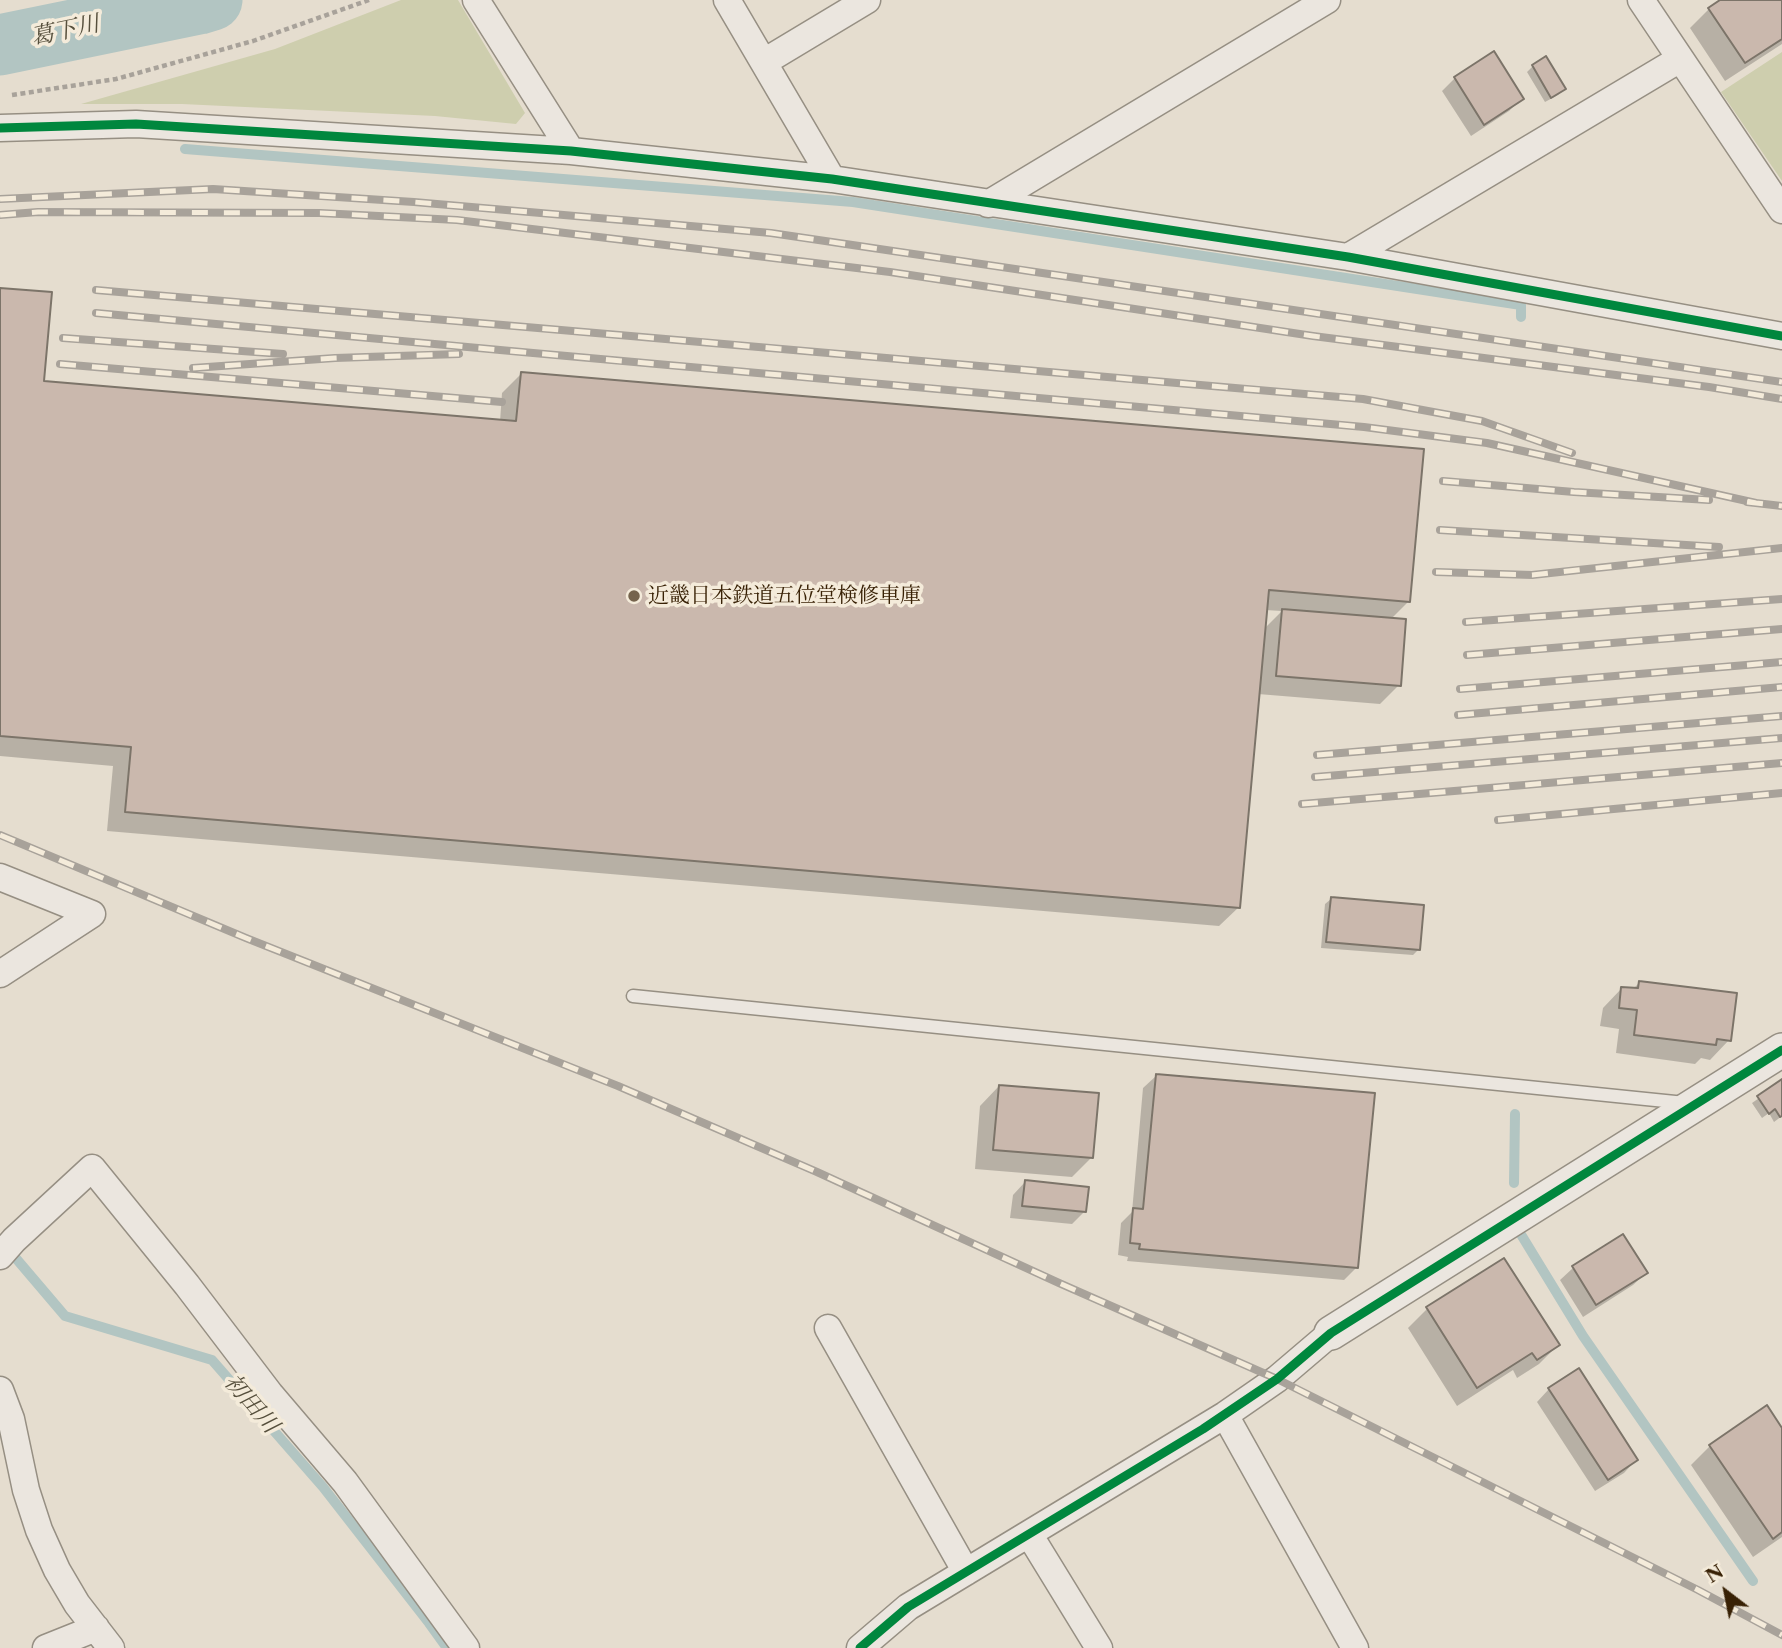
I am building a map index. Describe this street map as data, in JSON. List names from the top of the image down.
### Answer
{
  "water": ["葛下川", "初田川"],
  "places": ["近畿日本鉄道五位堂検修車庫"],
  "north": "top left"
}
